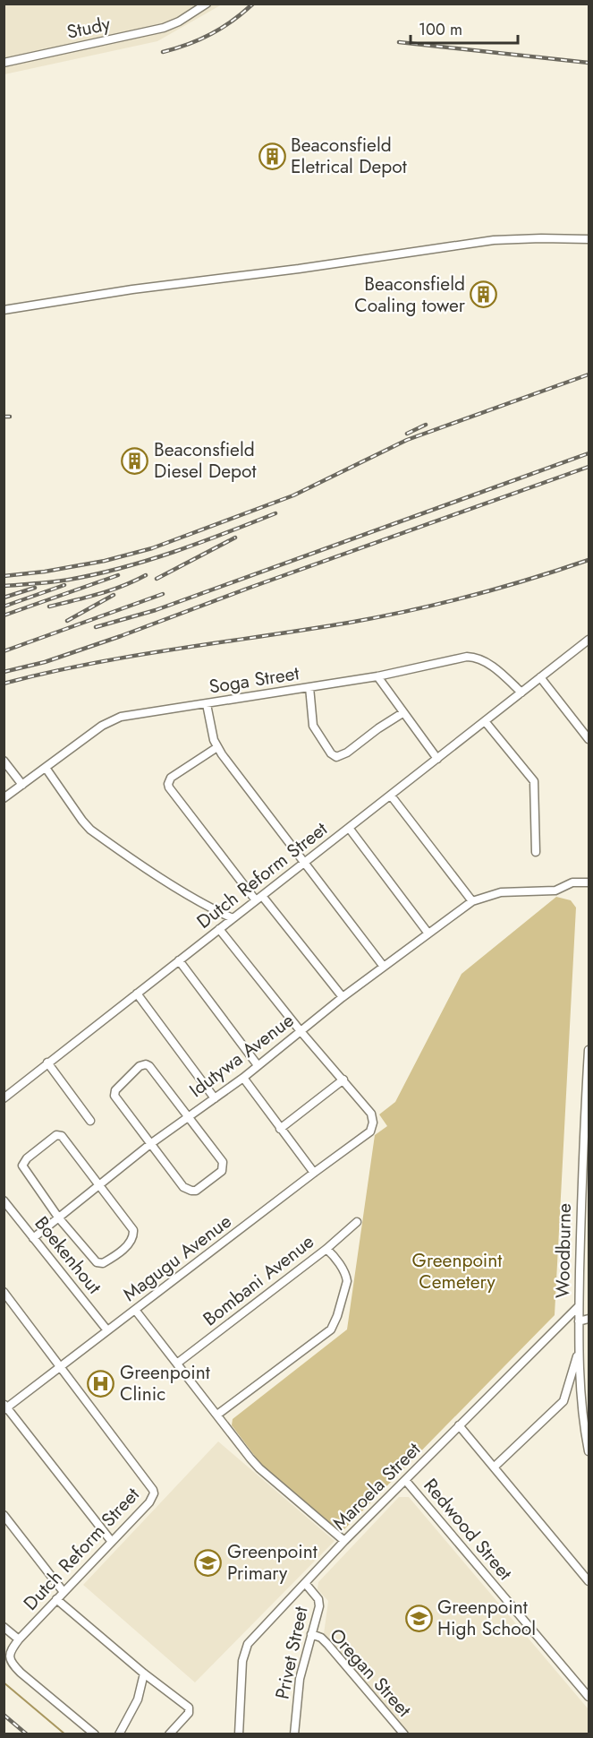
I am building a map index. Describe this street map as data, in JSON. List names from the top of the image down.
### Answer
{
  "streets": {
    "street": [
      "Study",
      "Soga Street",
      "Dutch Reform Street",
      "Idutywa Avenue",
      "Woodburne",
      "Boekenhout",
      "Magugu Avenue",
      "Bombani Avenue",
      "Maroela Street",
      "Redwood Street",
      "Privet Street",
      "Oregan Street"
    ]
  },
  "crossings": [
    ["Soga Street", "Dutch Reform Street"],
    ["Dutch Reform Street", "Magugu Avenue"],
    ["Idutywa Avenue", "Boekenhout"],
    ["Woodburne", "Maroela Street"],
    ["Boekenhout", "Magugu Avenue"],
    ["Maroela Street", "Redwood Street"],
    ["Maroela Street", "Privet Street"],
    ["Privet Street", "Oregan Street"]
  ],
  "parks": ["Greenpoint Cemetery"],
  "places": {
    "building": ["Beaconsfield Eletrical Depot", "Beaconsfield Coaling tower", "Beaconsfield Diesel Depot"],
    "hospital": ["Greenpoint Clinic"],
    "school or university": ["Greenpoint Primary", "Greenpoint High School"]
  },
  "scale_bar": "100 m"
}
